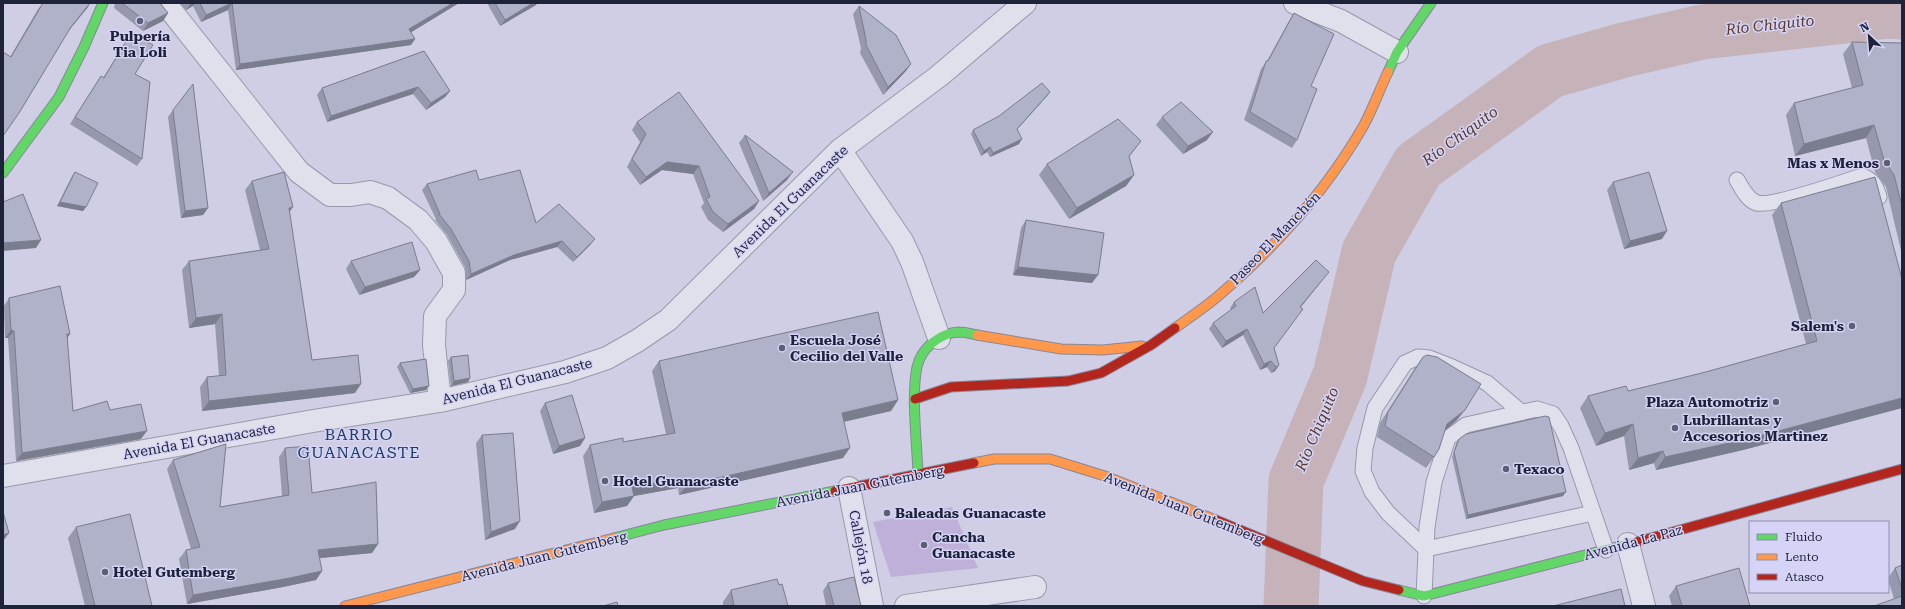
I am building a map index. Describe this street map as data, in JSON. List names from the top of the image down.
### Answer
{
  "streets": {
    "main road": ["Paseo El Manchén", "Avenida Juan Gutemberg", "Avenida La Paz"],
    "street": ["Avenida El Guanacaste", "Callejón 18"]
  },
  "crossings": [
    ["Avenida Juan Gutemberg", "Avenida La Paz"],
    ["Avenida Juan Gutemberg", "Callejón 18"]
  ],
  "districts": ["BARRIO GUANACASTE"],
  "water": ["Río Chiquito"],
  "places": [
    "Pulpería Tia Loli",
    "Mas x Menos",
    "Salem's",
    "Escuela José Cecilio del Valle",
    "Plaza Automotriz",
    "Lubrillantas y Accesorios Martinez",
    "Texaco",
    "Hotel Guanacaste",
    "Baleadas Guanacaste",
    "Cancha Guanacaste",
    "Hotel Gutemberg"
  ],
  "legend": ["Fluido", "Lento", "Atasco"],
  "north": "top left"
}
